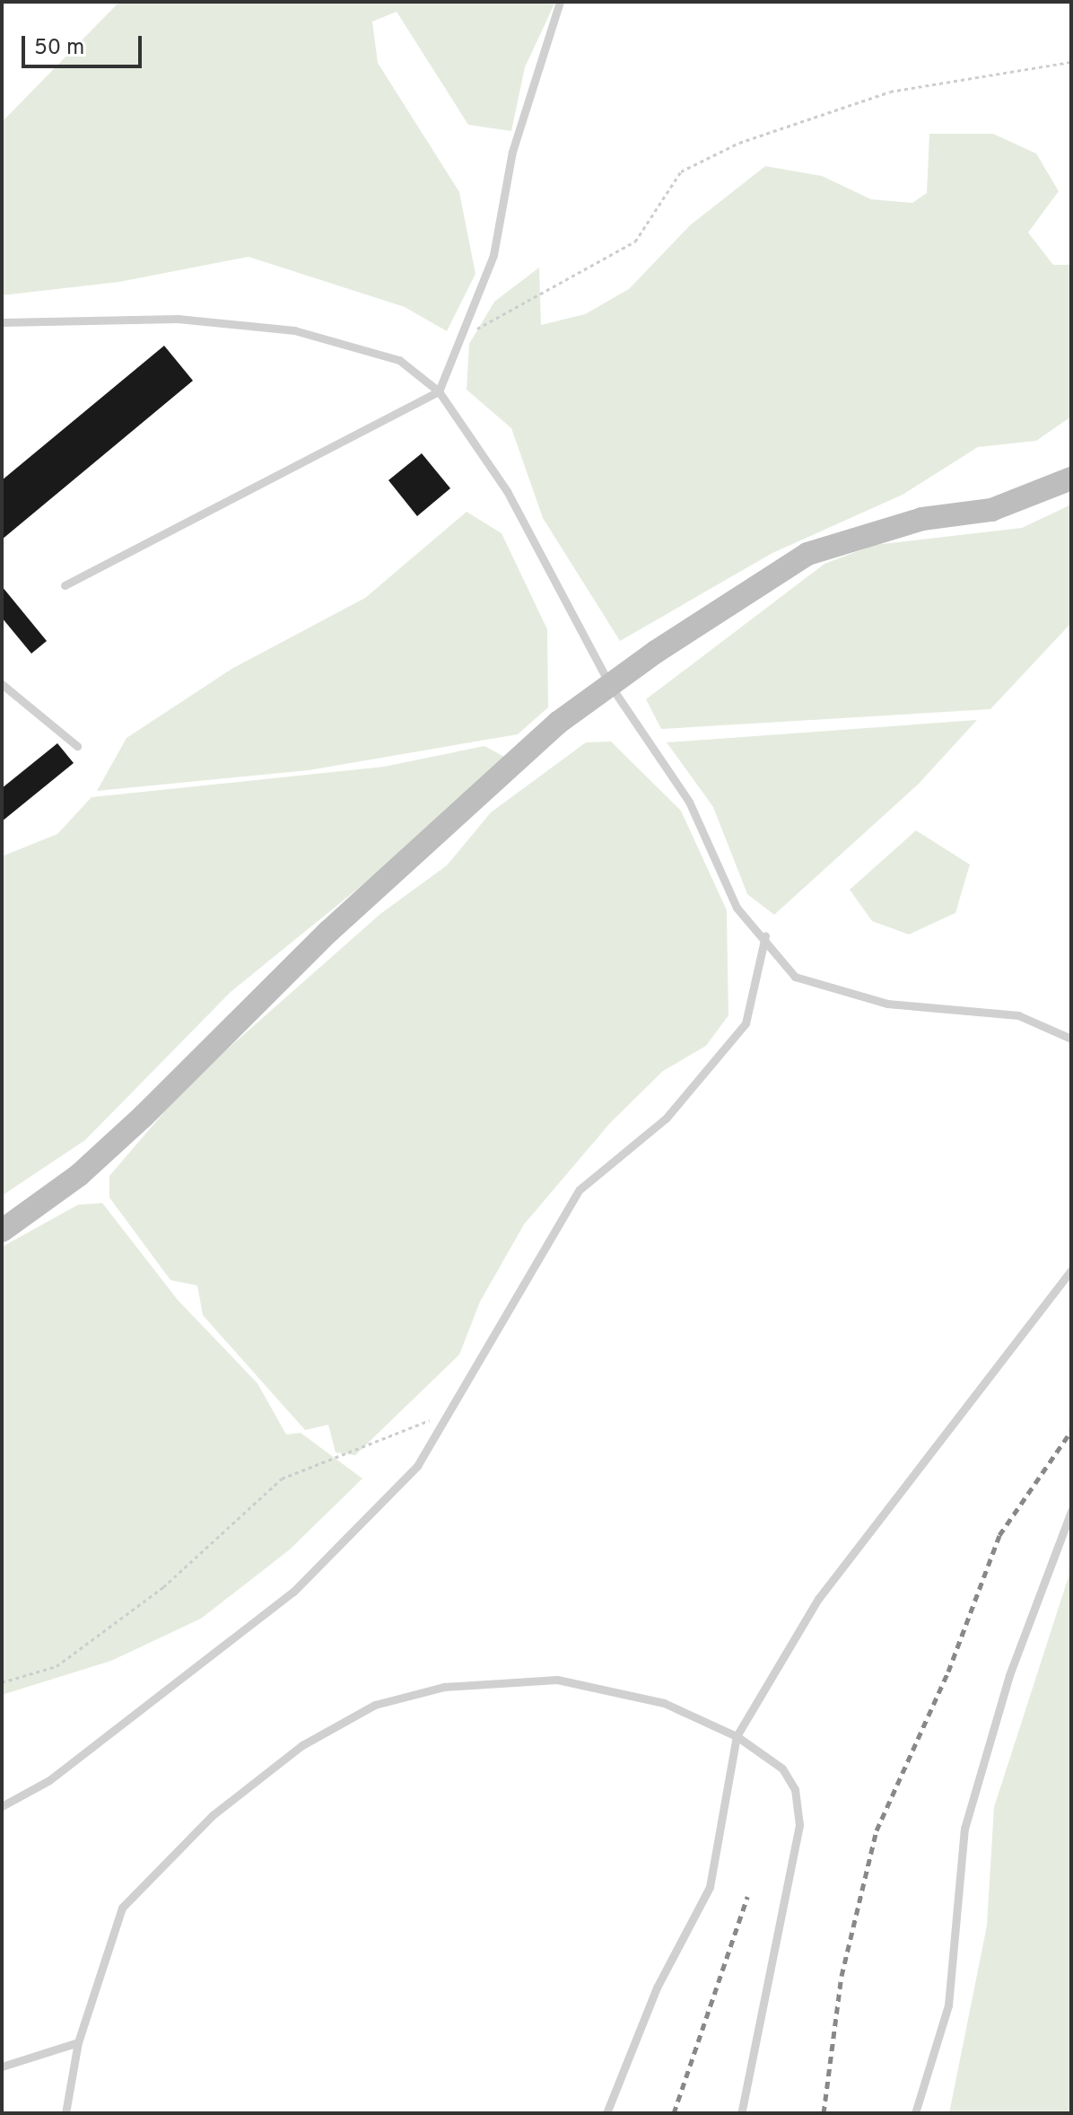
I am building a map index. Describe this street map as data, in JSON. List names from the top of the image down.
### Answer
{
  "scale_bar": "50 m"
}
